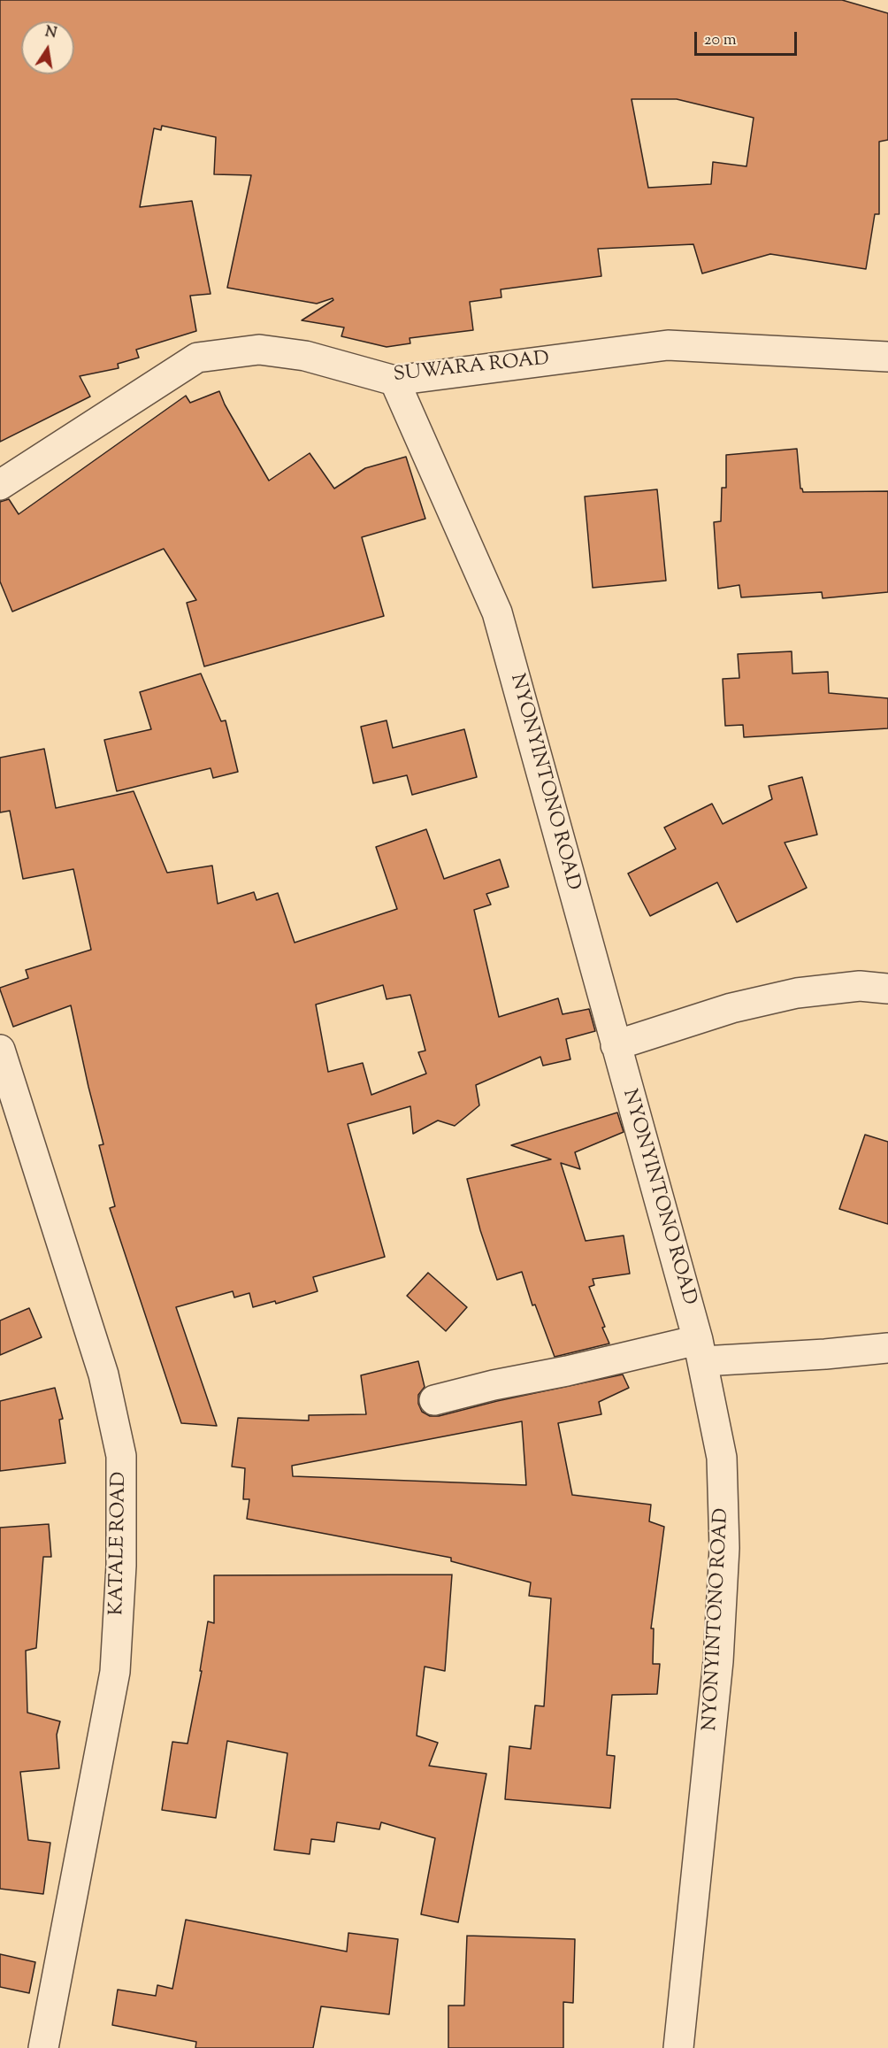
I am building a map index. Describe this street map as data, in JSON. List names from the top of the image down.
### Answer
{
  "streets": {
    "street": ["SUWARA ROAD", "NYONYINTONO ROAD", "KATALE ROAD"]
  },
  "crossings": [
    ["SUWARA ROAD", "NYONYINTONO ROAD"]
  ],
  "scale_bar": "20 m",
  "north": "top"
}
